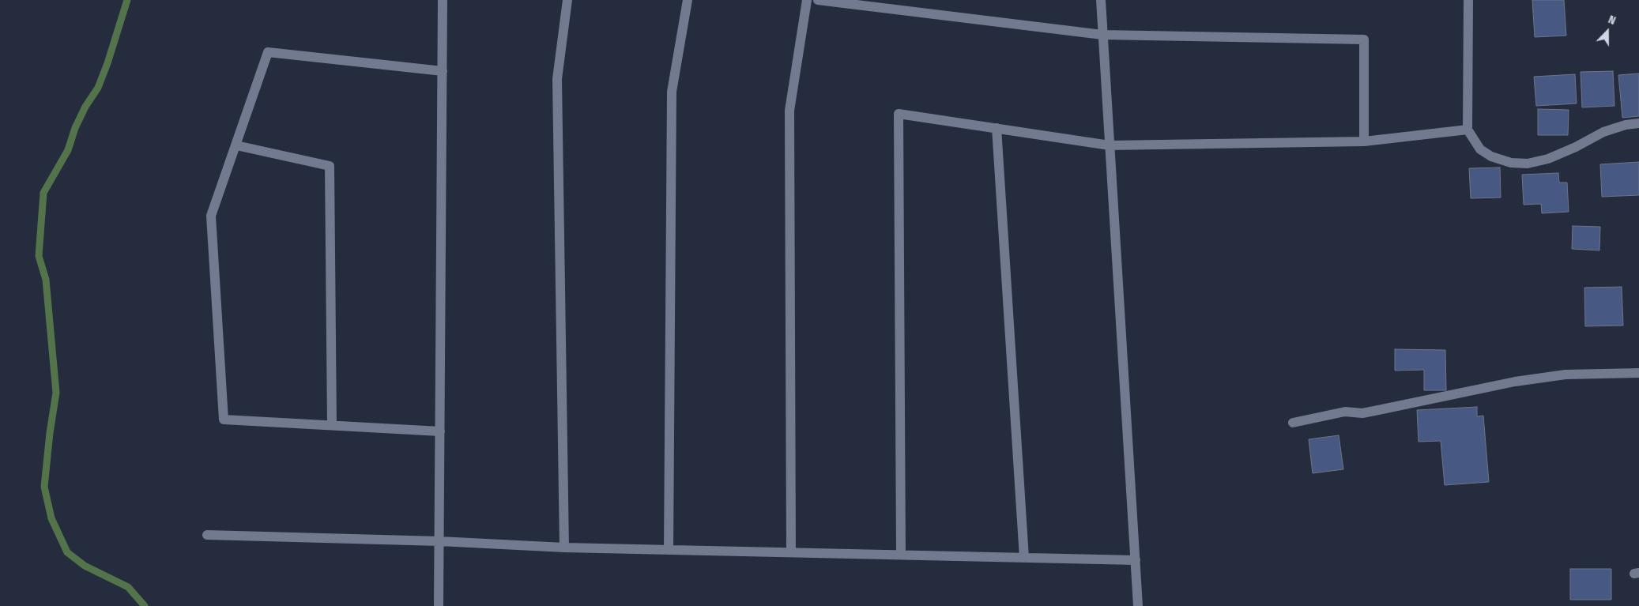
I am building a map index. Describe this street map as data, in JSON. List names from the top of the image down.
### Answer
{
  "north": "top"
}
